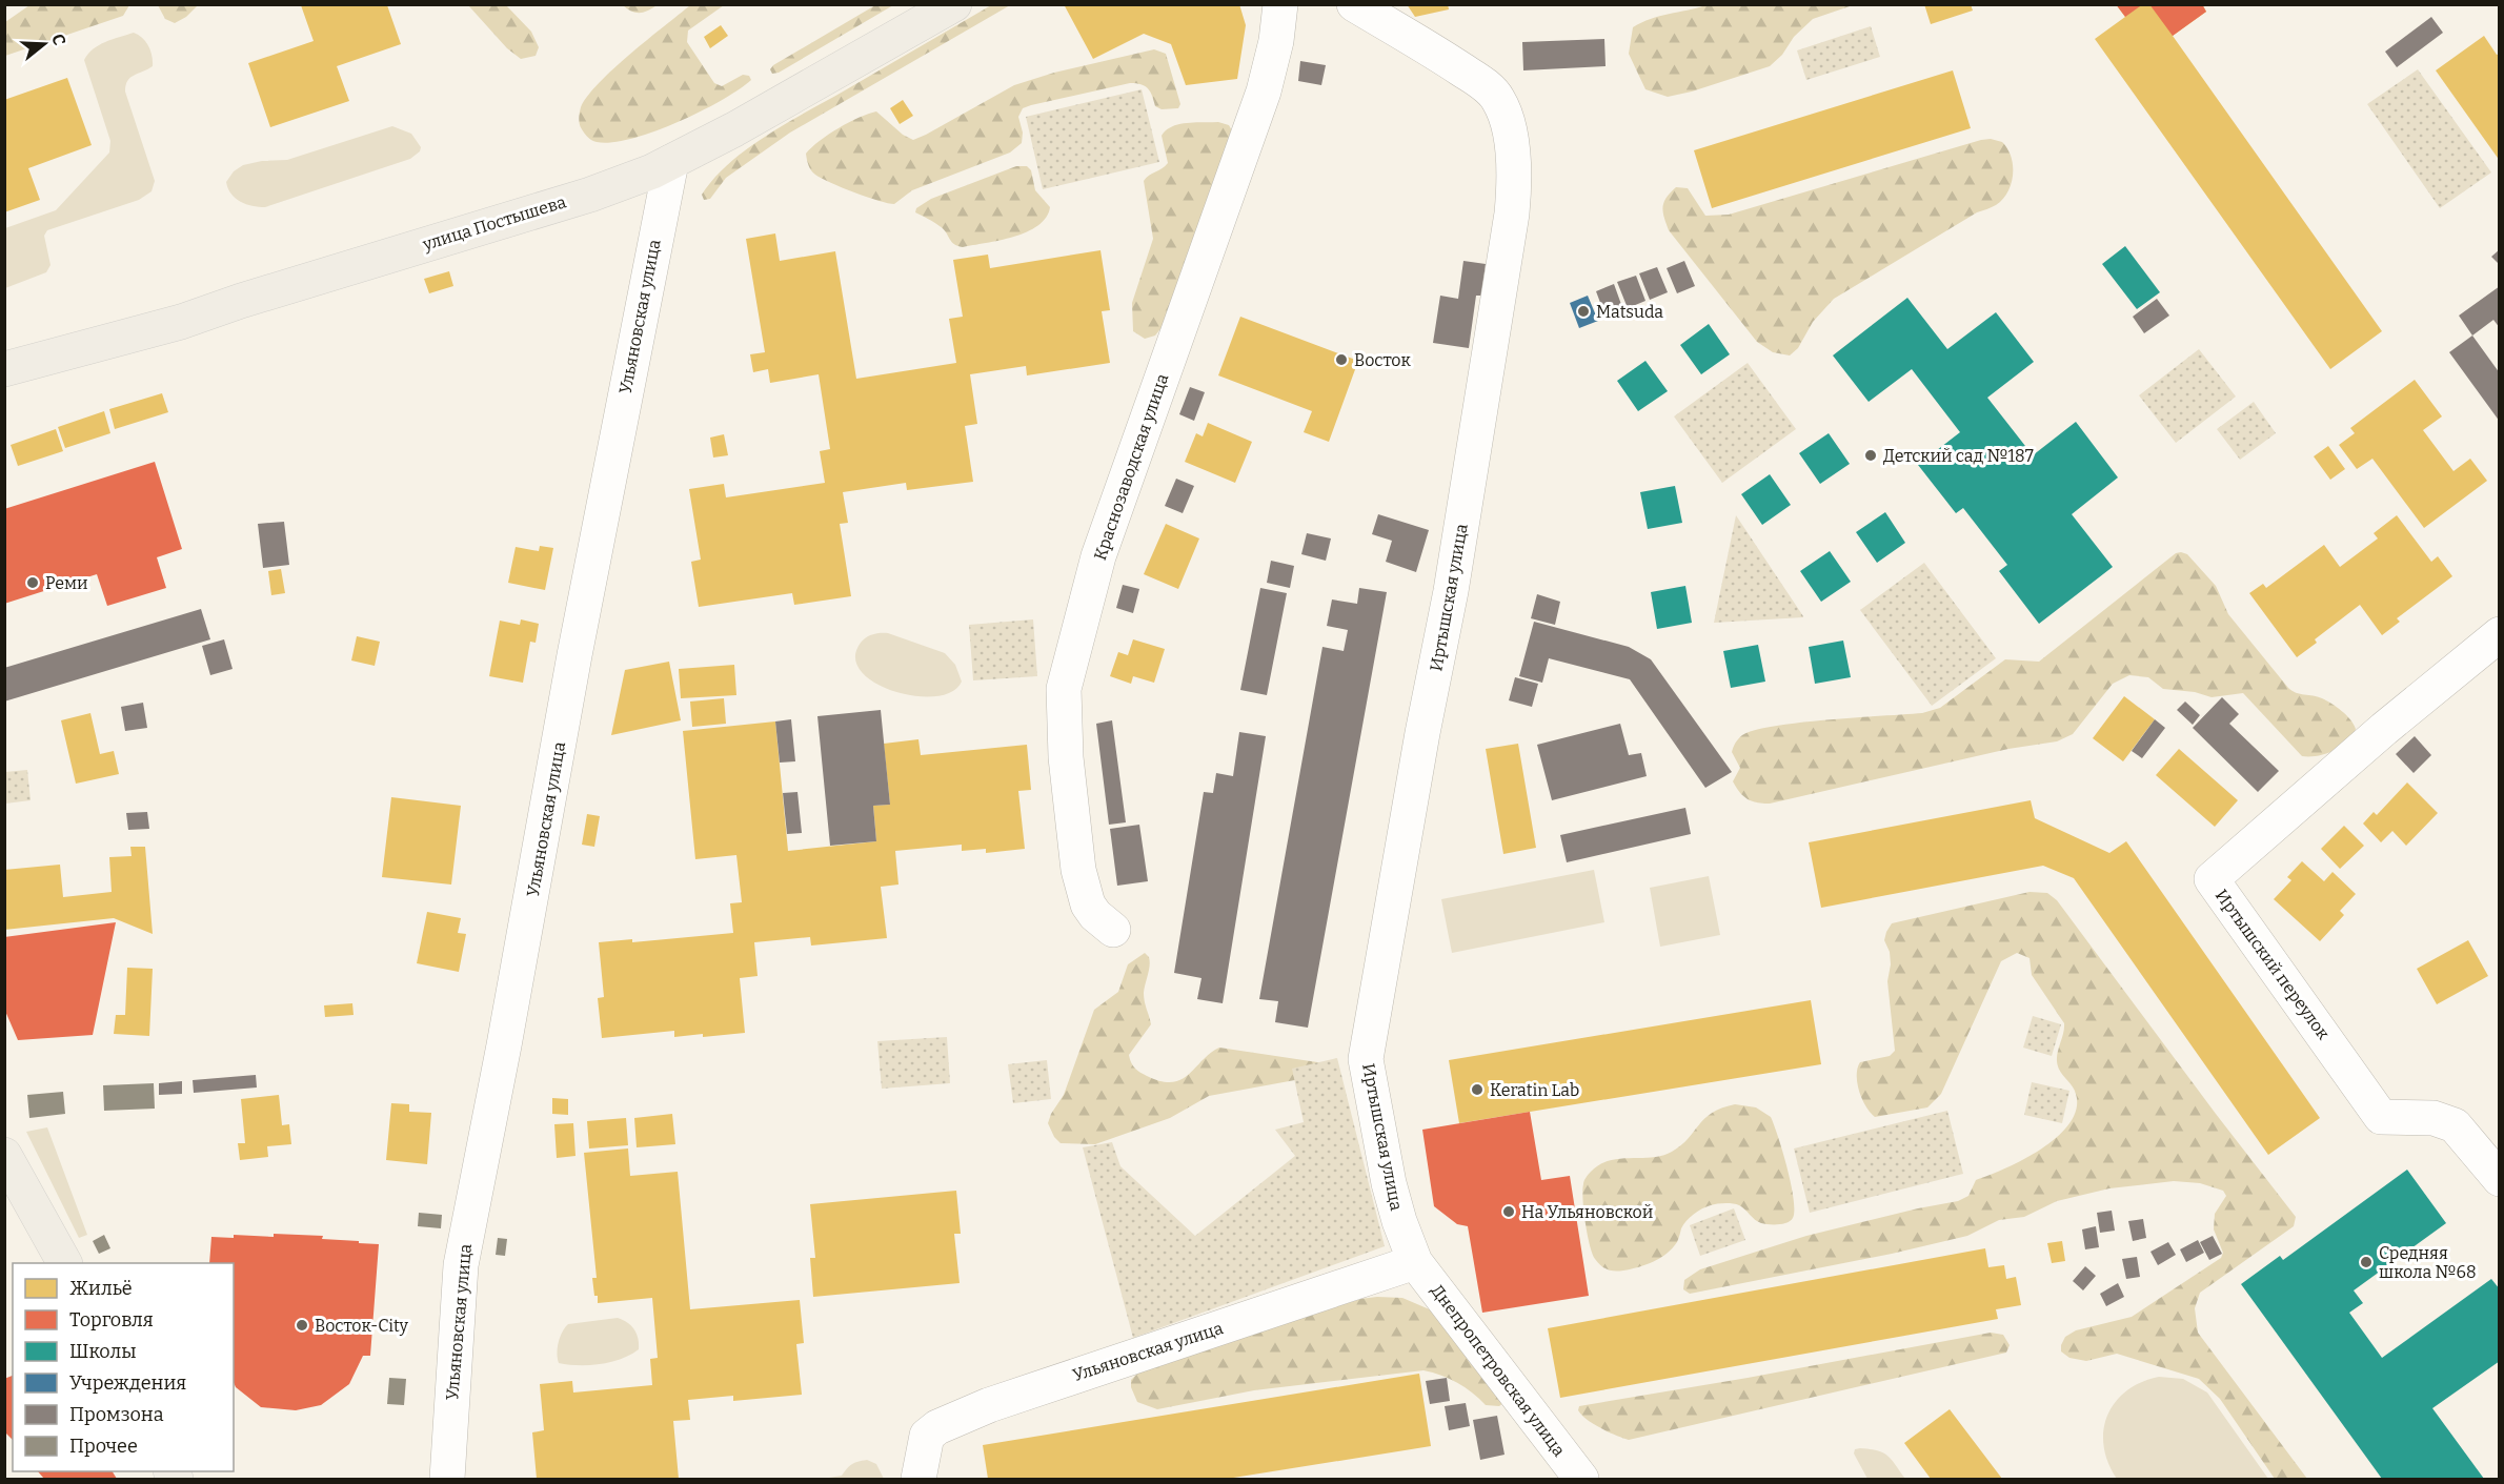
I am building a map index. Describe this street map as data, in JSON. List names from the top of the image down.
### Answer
{
  "streets": {
    "main road": ["улица Постышева"],
    "street": [
      "Ульяновская улица",
      "Краснозаводская улица",
      "Иртышская улица",
      "Иртышский переулок",
      "Днепропетровская улица"
    ]
  },
  "crossings": [
    ["улица Постышева", "Ульяновская улица"],
    ["Ульяновская улица", "Иртышская улица"],
    ["Ульяновская улица", "Днепропетровская улица"],
    ["Иртышская улица", "Днепропетровская улица"]
  ],
  "places": [
    "Matsuda",
    "Восток",
    "Детский сад №187",
    "Реми",
    "Keratin Lab",
    "На Ульяновской",
    "Средняя школа №68",
    "Восток-City"
  ],
  "legend": [
    "Жильё",
    "Торговля",
    "Школы",
    "Учреждения",
    "Промзона",
    "Прочее"
  ],
  "north": "right"
}
